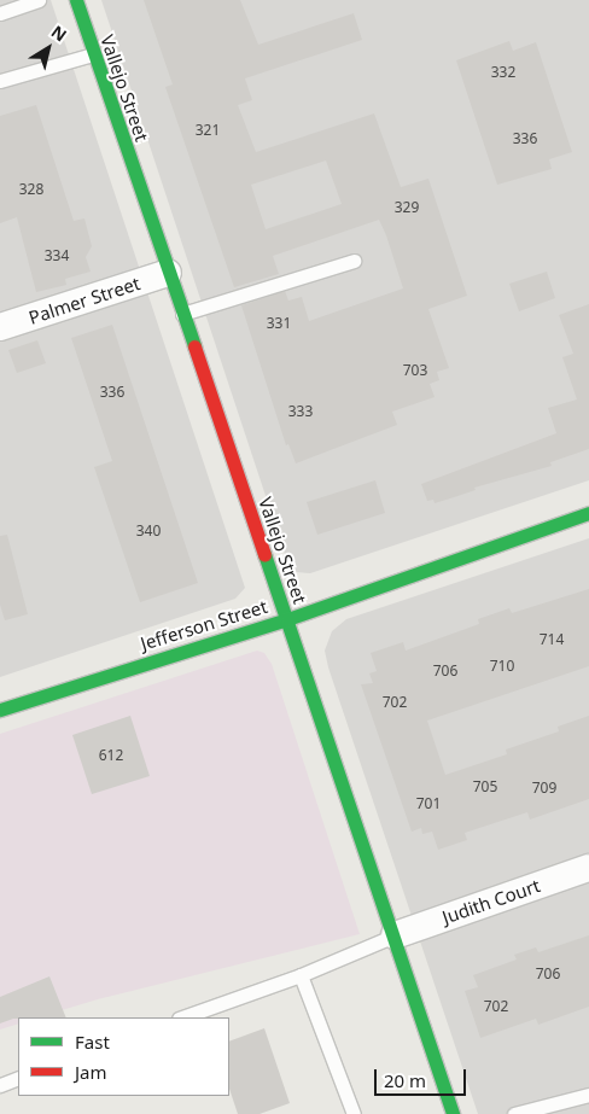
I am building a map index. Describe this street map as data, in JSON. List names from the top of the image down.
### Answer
{
  "streets": {
    "street": [
      "Vallejo Street",
      "Palmer Street",
      "Jefferson Street",
      "Judith Court"
    ]
  },
  "crossings": [
    ["Vallejo Street", "Palmer Street"],
    ["Vallejo Street", "Jefferson Street"],
    ["Vallejo Street", "Judith Court"]
  ],
  "house_numbers": [
    "332",
    "321",
    "336",
    "328",
    "329",
    "334",
    "331",
    "703",
    "336",
    "333",
    "340",
    "714",
    "710",
    "706",
    "702",
    "612",
    "705",
    "709",
    "701",
    "706",
    "702"
  ],
  "legend": ["Fast", "Jam"],
  "scale_bar": "20 m",
  "north": "top right"
}
